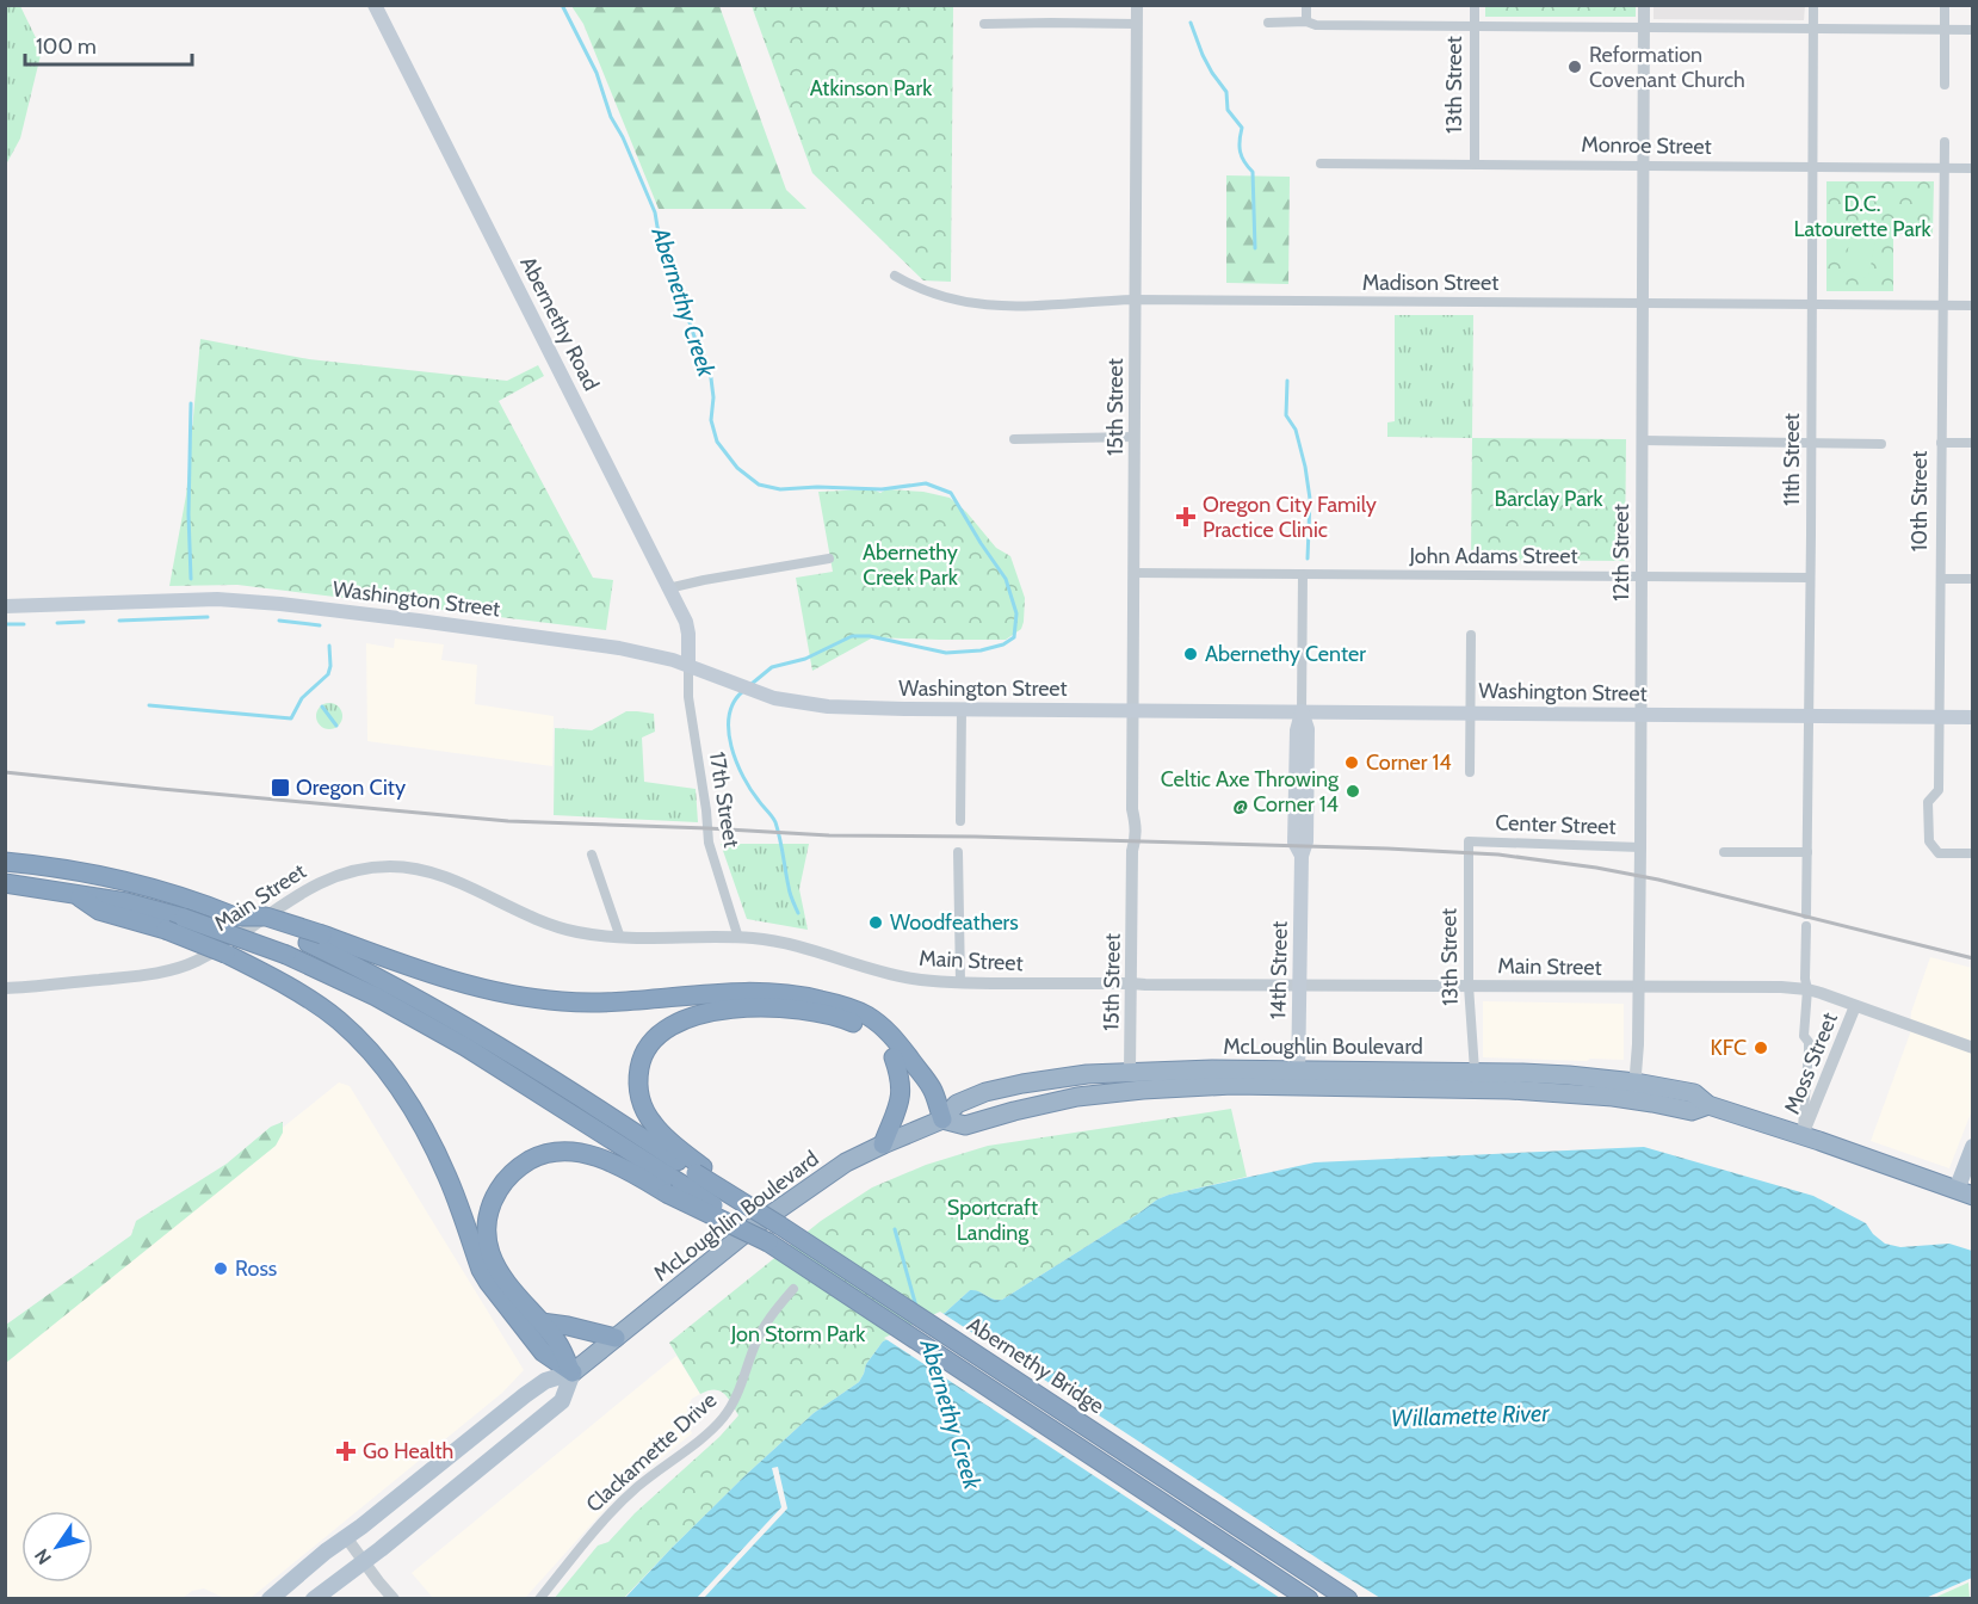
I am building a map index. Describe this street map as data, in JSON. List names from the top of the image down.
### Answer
{
  "streets": {
    "highway": ["McLoughlin Boulevard", "Abernethy Bridge"],
    "main road": ["Abernethy Road", "Washington Street", "14th Street"],
    "street": [
      "13th Street",
      "Monroe Street",
      "Madison Street",
      "15th Street",
      "11th Street",
      "10th Street",
      "12th Street",
      "John Adams Street",
      "17th Street",
      "Center Street",
      "Main Street",
      "Moss Street",
      "Clackamette Drive"
    ]
  },
  "crossings": [
    ["13th Street", "Monroe Street"],
    ["13th Street", "Center Street"],
    ["13th Street", "Main Street"],
    ["13th Street", "McLoughlin Boulevard"],
    ["Monroe Street", "11th Street"],
    ["Monroe Street", "10th Street"],
    ["Monroe Street", "12th Street"],
    ["Madison Street", "15th Street"],
    ["Madison Street", "11th Street"],
    ["Madison Street", "10th Street"],
    ["Madison Street", "12th Street"],
    ["Abernethy Road", "Washington Street"],
    ["Abernethy Road", "17th Street"],
    ["15th Street", "John Adams Street"],
    ["15th Street", "Washington Street"],
    ["15th Street", "Main Street"],
    ["15th Street", "McLoughlin Boulevard"],
    ["11th Street", "John Adams Street"],
    ["11th Street", "Washington Street"],
    ["10th Street", "Washington Street"],
    ["12th Street", "John Adams Street"],
    ["12th Street", "Washington Street"],
    ["12th Street", "Center Street"],
    ["12th Street", "Main Street"],
    ["12th Street", "McLoughlin Boulevard"],
    ["John Adams Street", "14th Street"],
    ["Washington Street", "17th Street"],
    ["Washington Street", "14th Street"],
    ["17th Street", "Main Street"],
    ["Main Street", "14th Street"],
    ["Main Street", "Moss Street"],
    ["14th Street", "McLoughlin Boulevard"],
    ["McLoughlin Boulevard", "Moss Street"]
  ],
  "water": ["Abernethy Creek", "Willamette River"],
  "parks": [
    "Atkinson Park",
    "D.C. Latourette Park",
    "Barclay Park",
    "Abernethy Creek Park",
    "Sportcraft Landing",
    "Jon Storm Park"
  ],
  "places": {
    "other": [
      "Reformation Covenant Church",
      "Abernethy Center",
      "Corner 14",
      "Celtic Axe Throwing @ Corner 14",
      "Woodfeathers",
      "KFC",
      "Ross"
    ],
    "health": ["Oregon City Family Practice Clinic", "Go Health"],
    "transit": ["Oregon City"]
  },
  "scale_bar": "100 m",
  "north": "bottom left"
}
